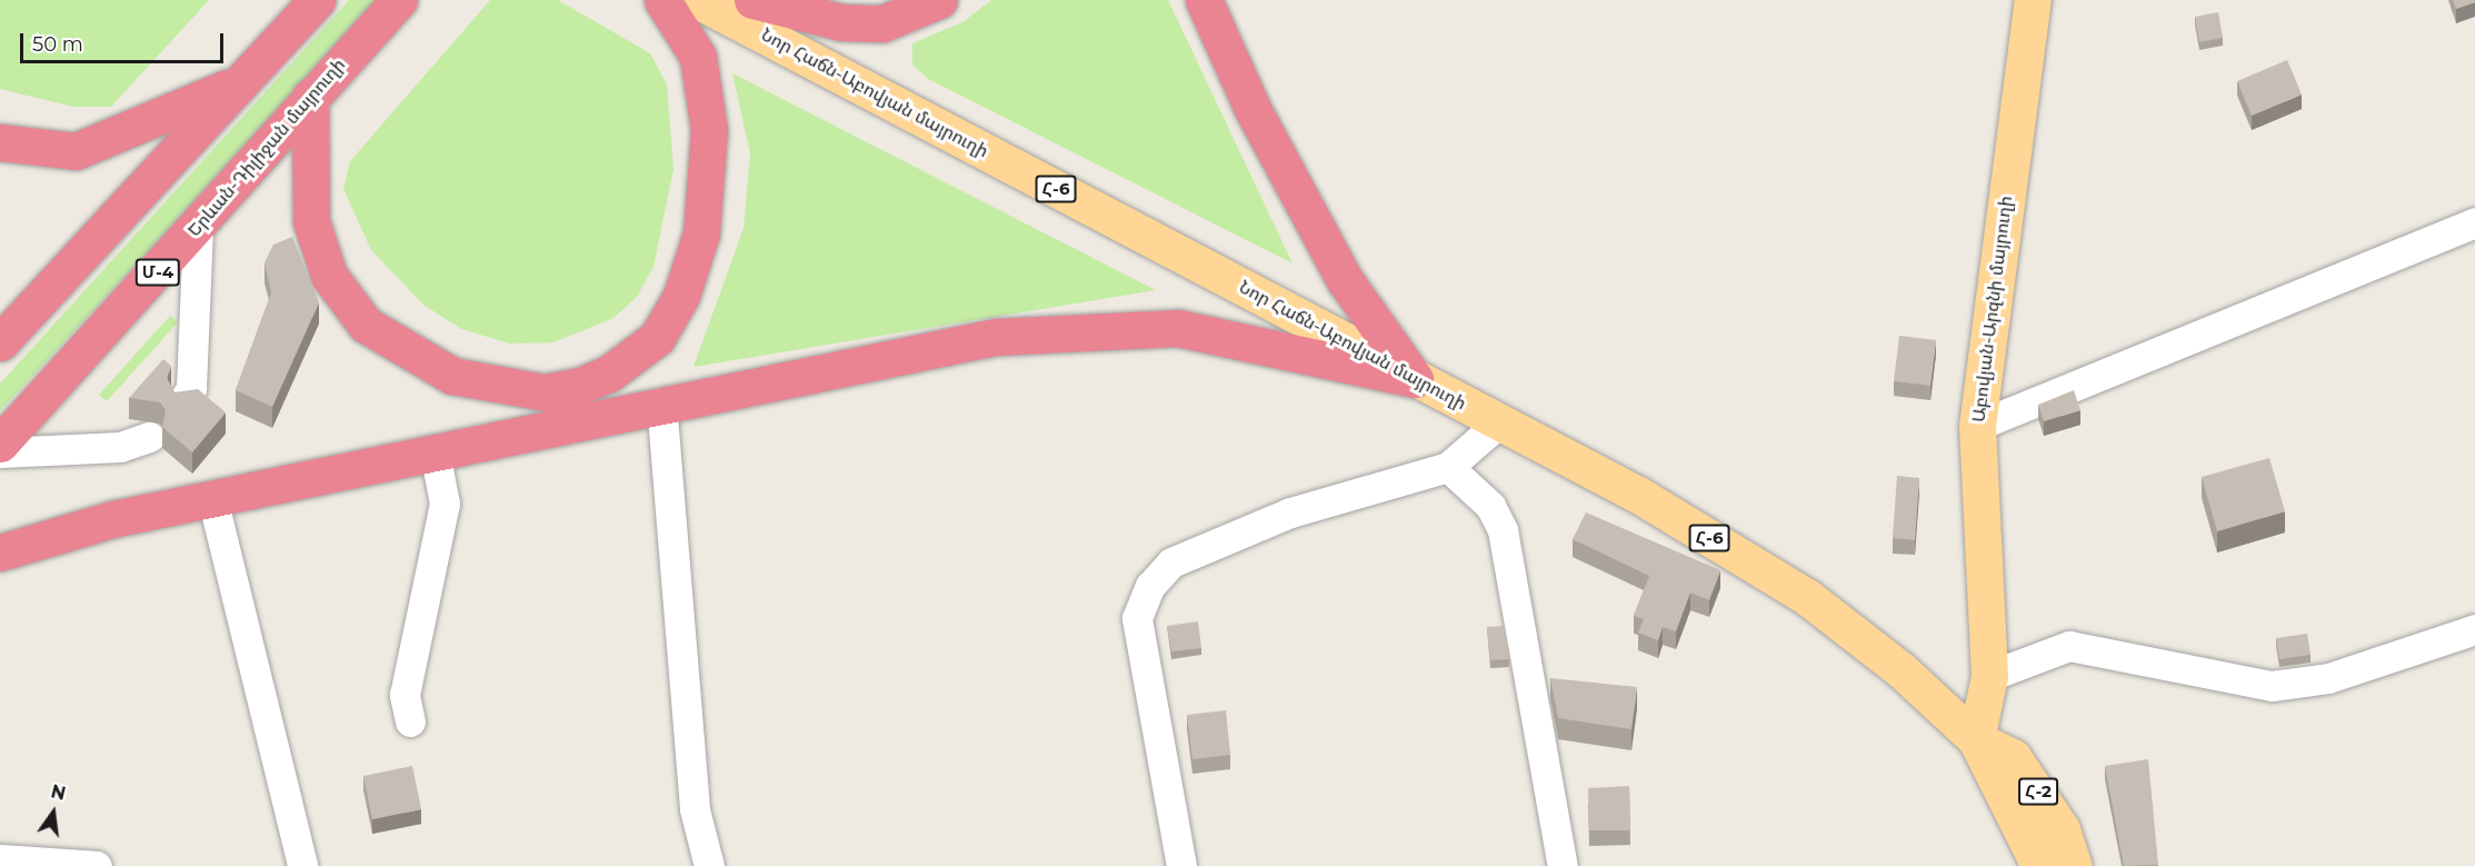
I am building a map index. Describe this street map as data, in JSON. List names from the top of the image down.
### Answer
{
  "streets": {
    "highway": ["Երևան-Դիլիջան մայրուղի", "Մ-4"],
    "main road": [
      "Նոր Հաճն-Աբովյան մայրուղի",
      "Հ-6",
      "Աբովյան-Արզնի մայրուղի",
      "Հ-2"
    ]
  },
  "crossings": [
    ["Նոր Հաճն-Աբովյան մայրուղի", "Աբովյան-Արզնի մայրուղի"],
    ["Նոր Հաճն-Աբովյան մայրուղի", "Հ-2"],
    ["Աբովյան-Արզնի մայրուղի", "Հ-2"]
  ],
  "scale_bar": "50 m",
  "north": "top"
}
